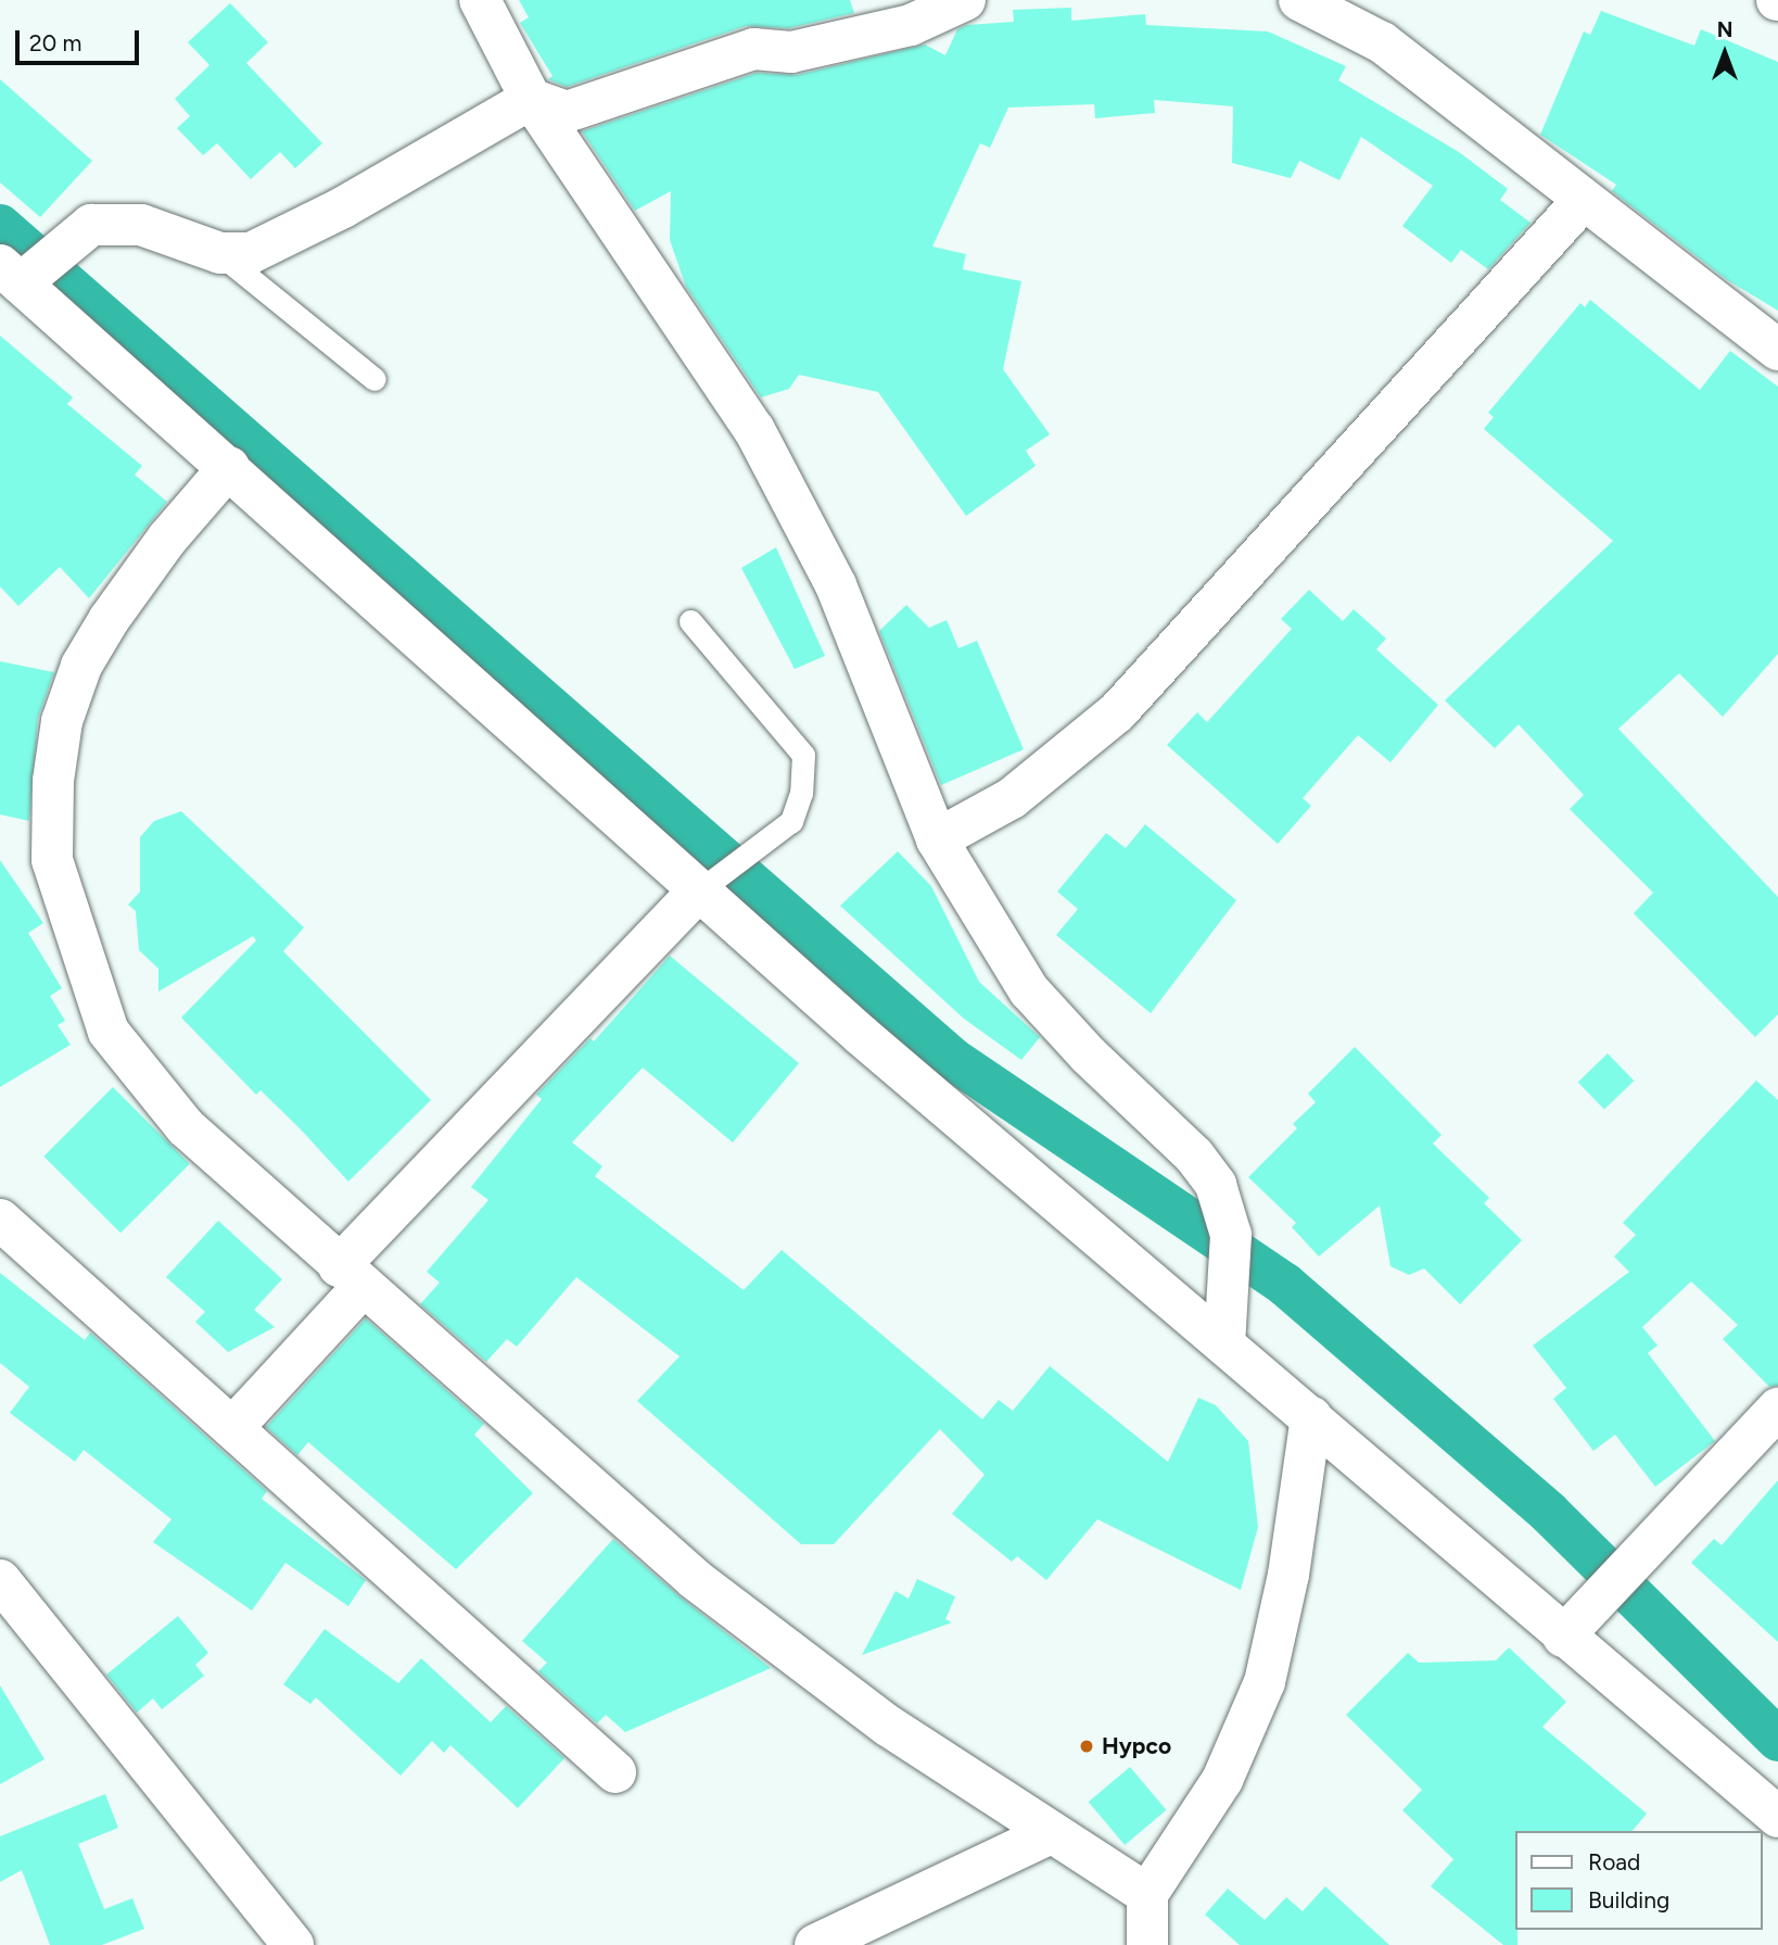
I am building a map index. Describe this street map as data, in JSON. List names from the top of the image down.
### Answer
{
  "places": ["Hypco"],
  "legend": ["Road", "Building"],
  "scale_bar": "20 m",
  "north": "top"
}
